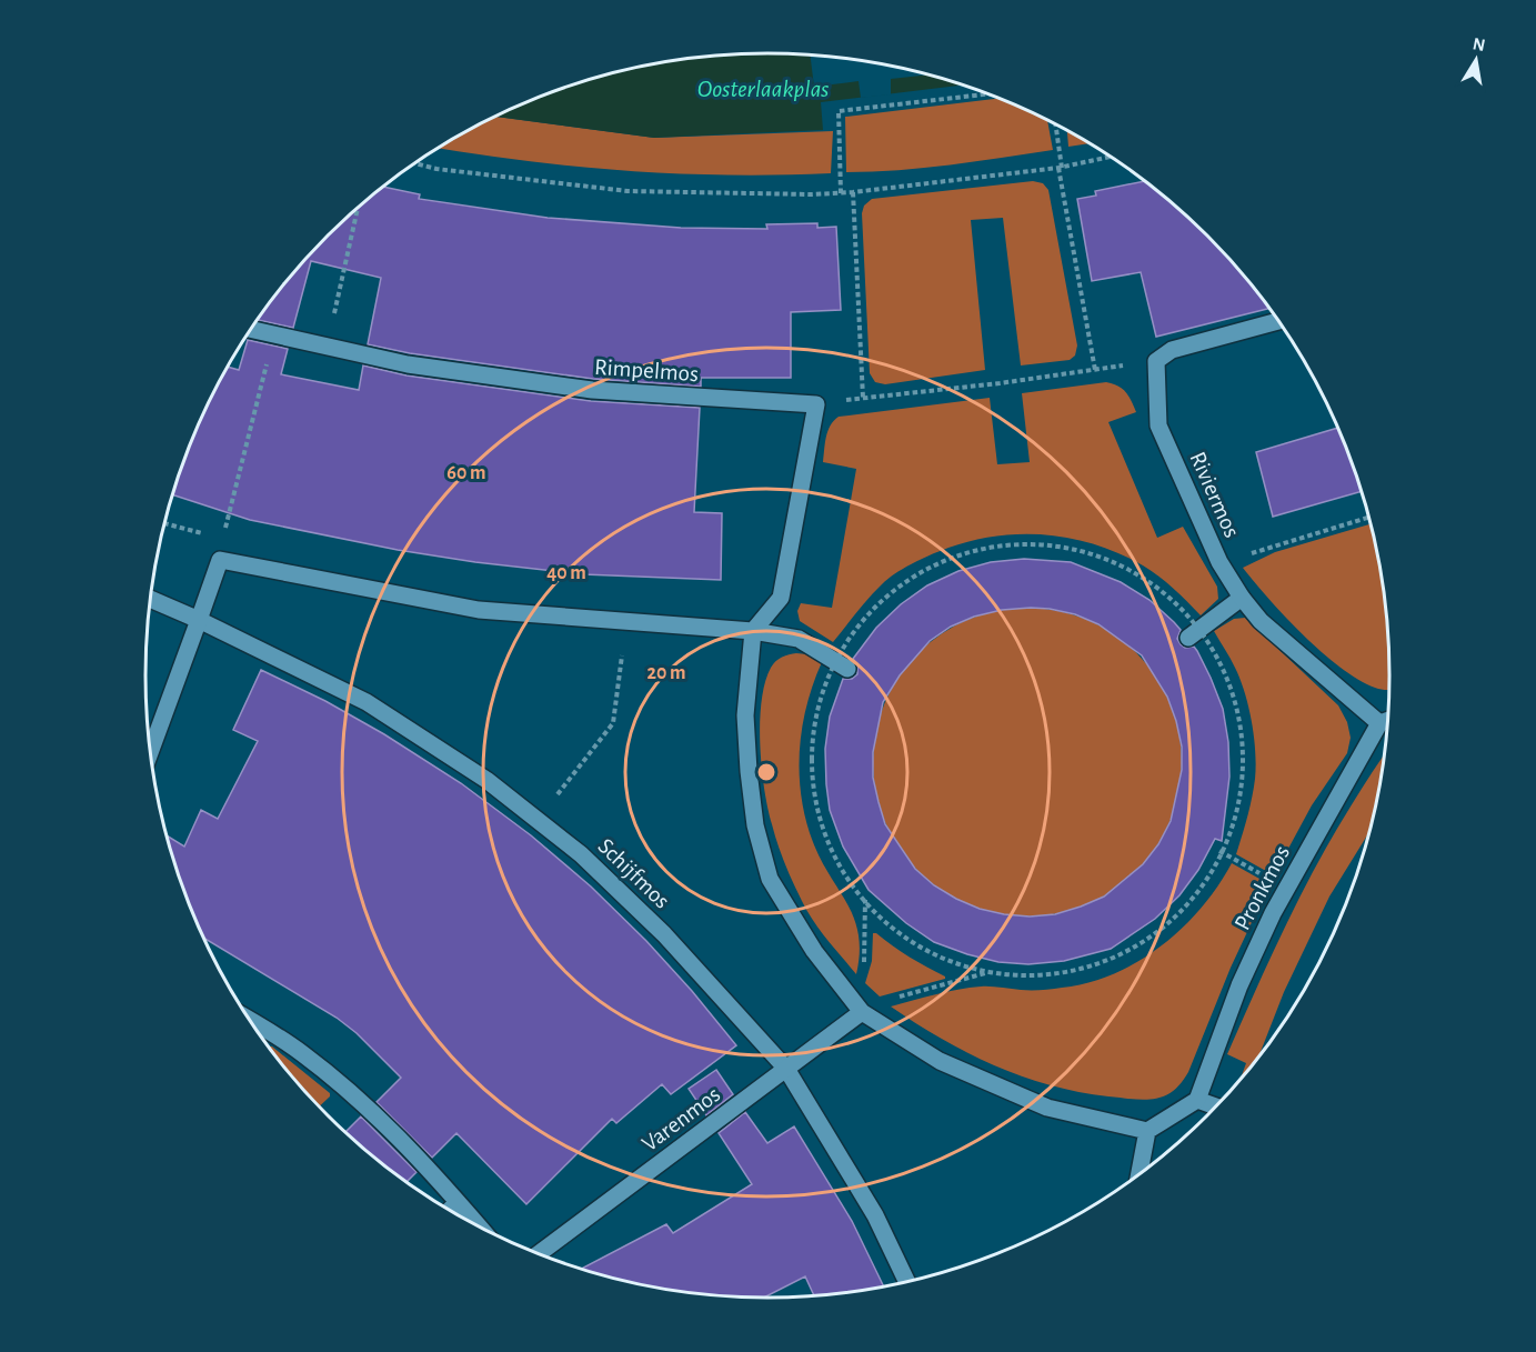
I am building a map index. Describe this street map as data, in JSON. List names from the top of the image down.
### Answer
{
  "streets": {
    "street": [
      "Rimpelmos",
      "Riviermos",
      "Schijfmos",
      "Pronkmos",
      "Varenmos"
    ]
  },
  "crossings": [
    ["Riviermos", "Pronkmos"],
    ["Schijfmos", "Varenmos"]
  ],
  "water": ["Oosterlaakplas"],
  "north": "top",
  "rings": ["60 m", "40 m", "20 m"]
}
